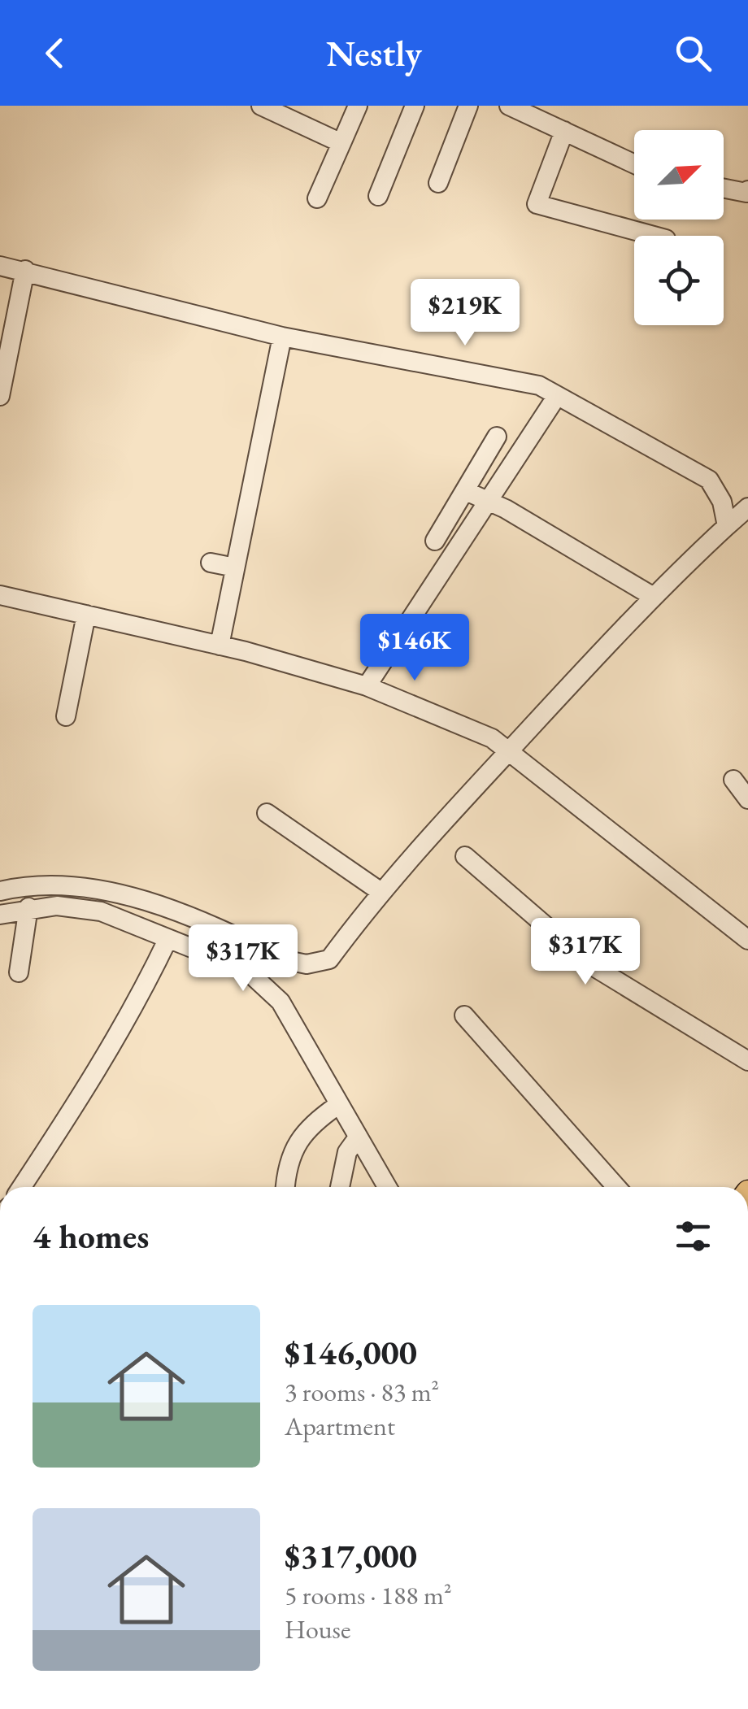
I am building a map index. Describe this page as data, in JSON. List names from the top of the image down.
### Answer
{
  "north": "top right",
  "page": {
    "header": "Nestly",
    "price": [
      "$219K",
      "$146K",
      "$317K",
      "$317K"
    ],
    "heading": "4 homes",
    "list": [
      {
        "name": "$146,000",
        "note": "3 rooms · 83 m² · Apartment"
      },
      {
        "name": "$317,000",
        "note": "5 rooms · 188 m² · House"
      }
    ]
  }
}
